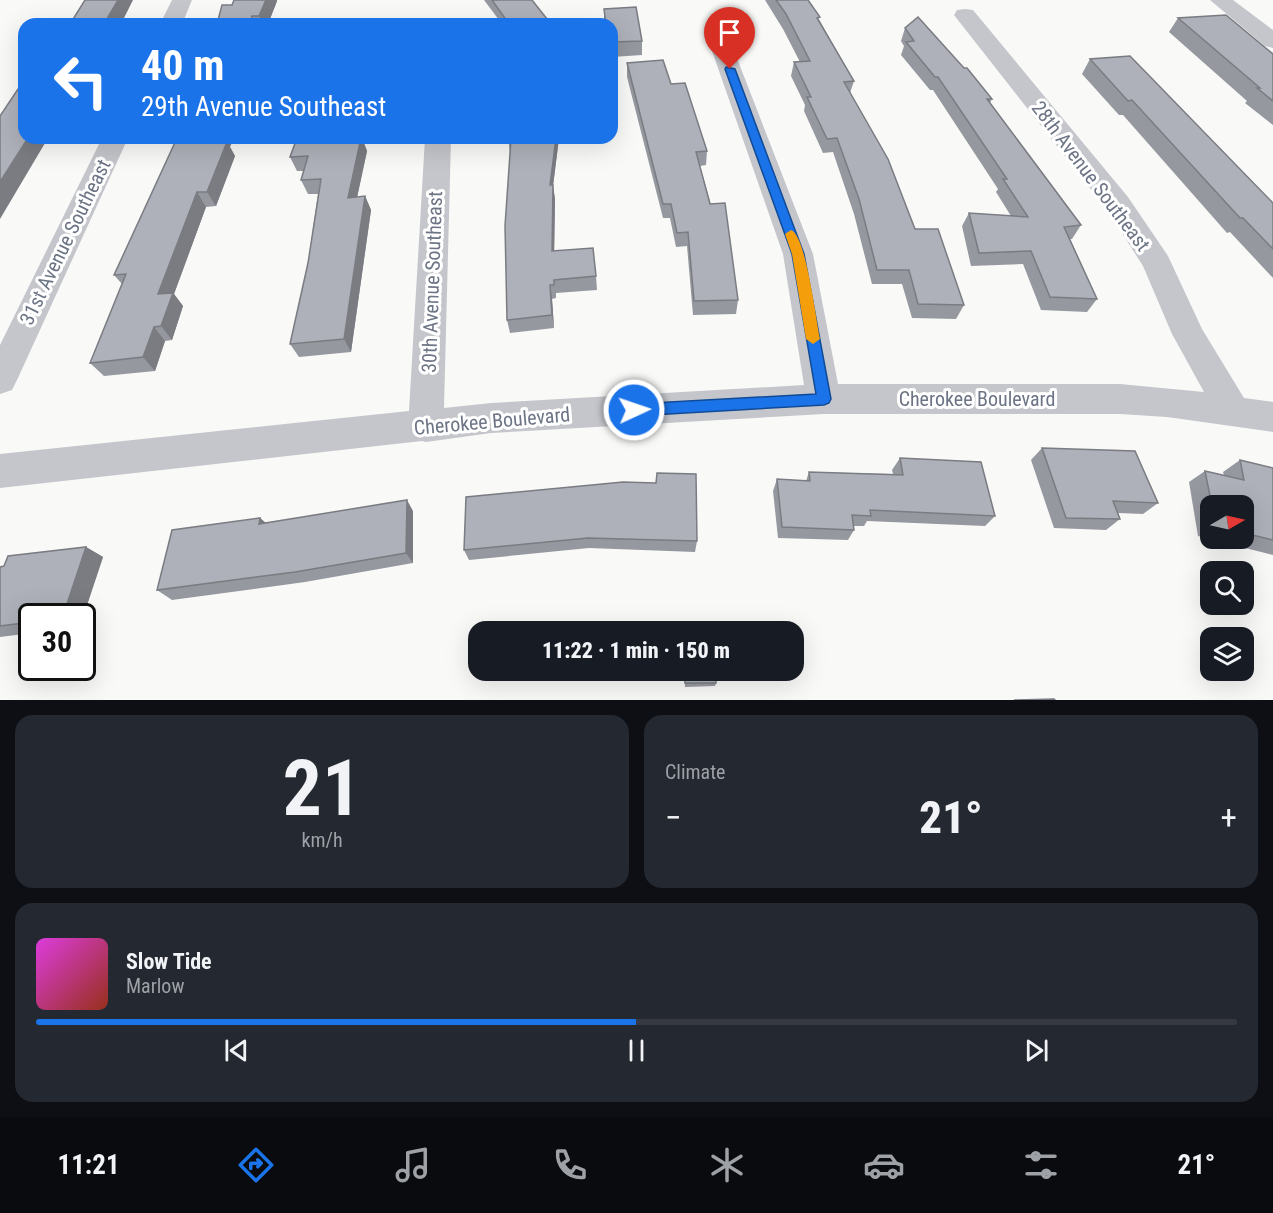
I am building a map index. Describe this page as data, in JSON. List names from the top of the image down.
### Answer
{
  "streets": {
    "street": [
      "28th Avenue Southeast",
      "31st Avenue Southeast",
      "30th Avenue Southeast",
      "Cherokee Boulevard"
    ]
  },
  "crossings": [
    ["28th Avenue Southeast", "Cherokee Boulevard"],
    ["30th Avenue Southeast", "Cherokee Boulevard"]
  ],
  "north": "right",
  "page": {
    "turn": ["40 m", "29th Avenue Southeast"],
    "limit": "30",
    "trip": "11:22 · 1 min · 150 m",
    "tile": [
      ["21", "km/h"],
      "Climate"
    ],
    "heat": ["−", "21°", "+"],
    "song": ["Slow Tide", "Marlow"],
    "tabs": ["11:21", "21°"]
  }
}
